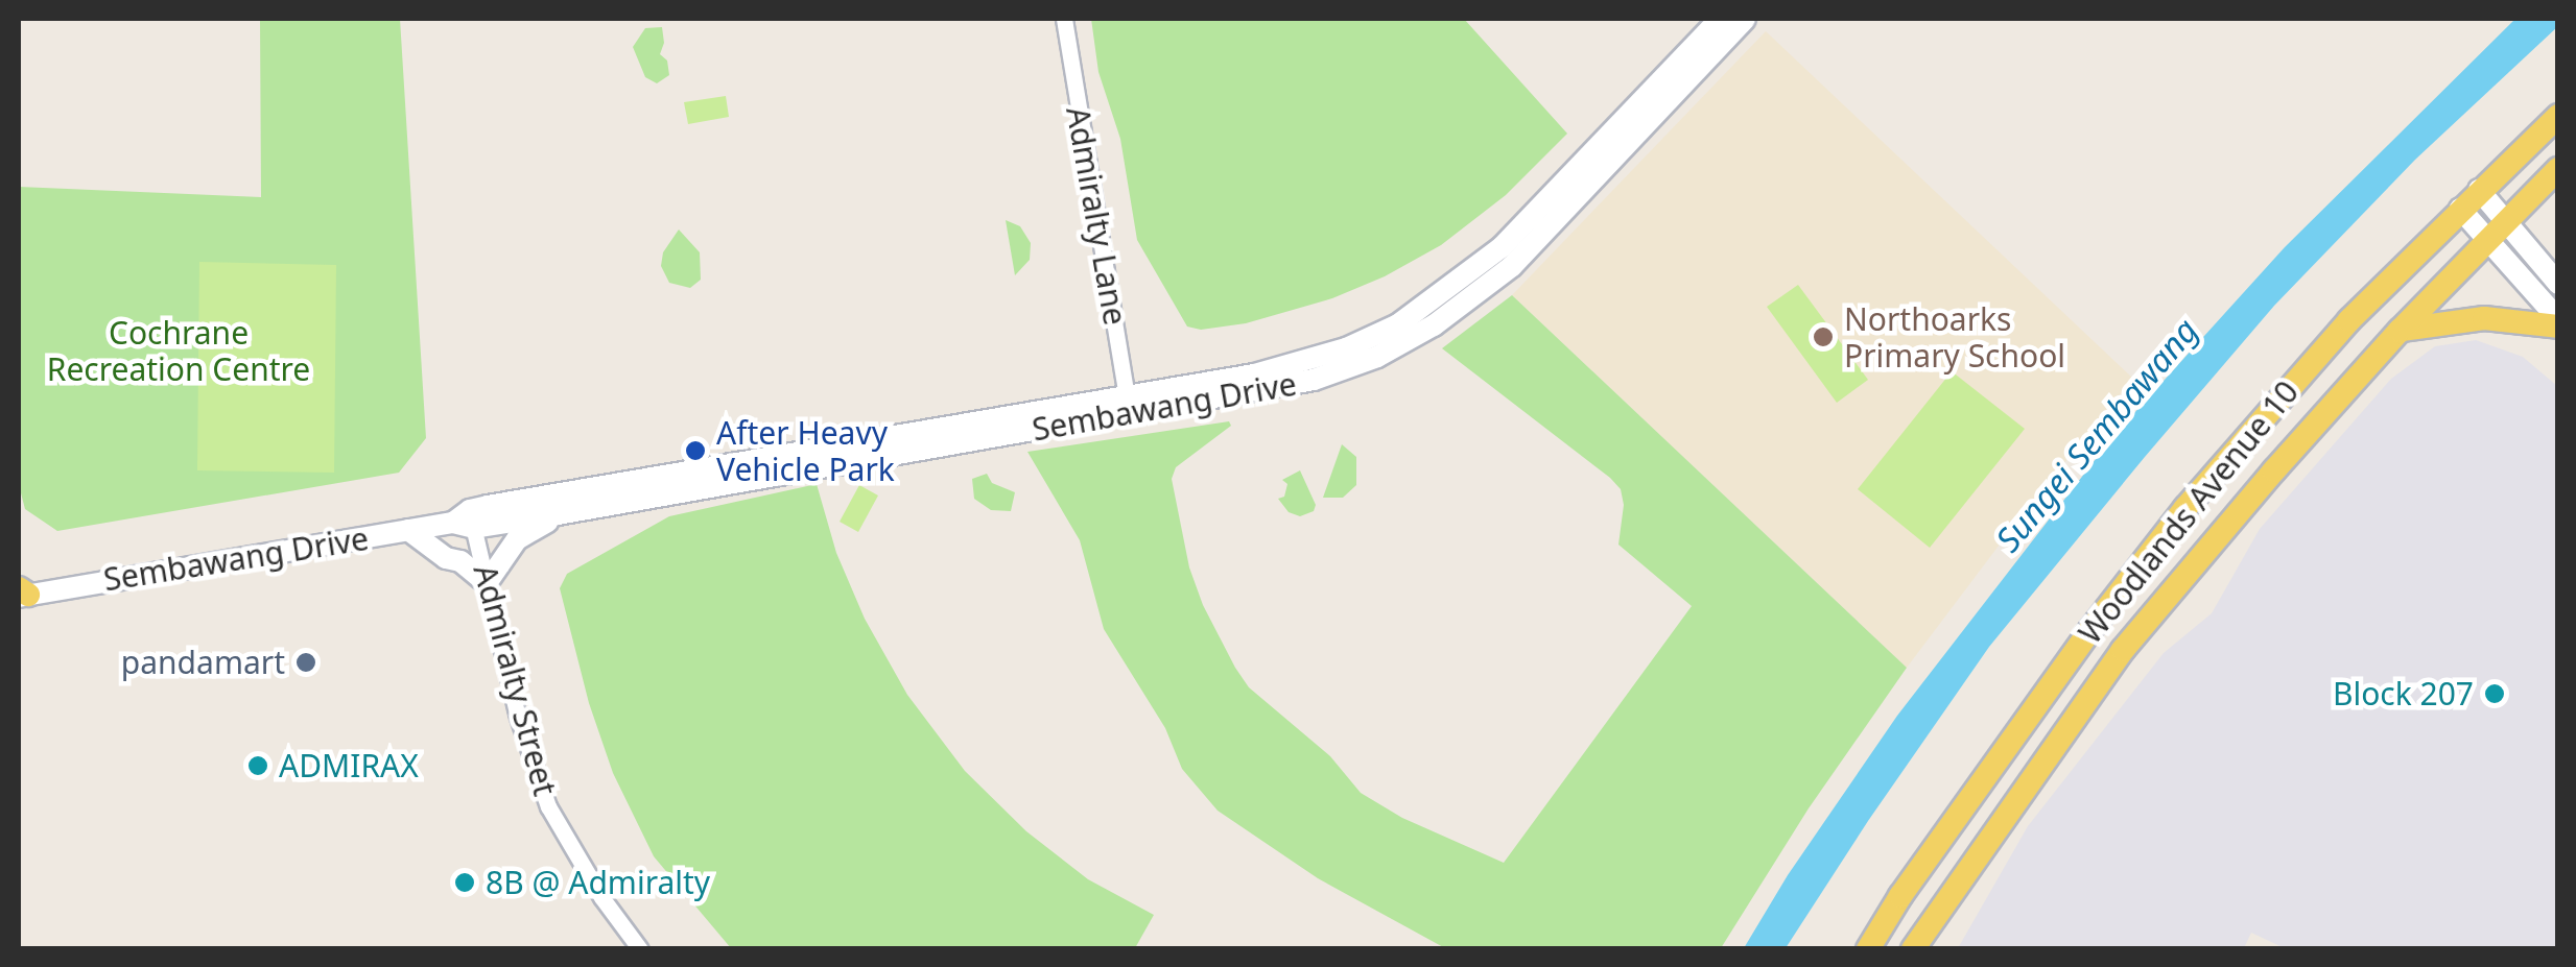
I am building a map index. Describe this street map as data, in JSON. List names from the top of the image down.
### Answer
{
  "streets": {
    "main road": ["Sembawang Drive", "Woodlands Avenue 10"],
    "street": ["Admiralty Lane", "Admiralty Street"]
  },
  "crossings": [
    ["Admiralty Lane", "Sembawang Drive"],
    ["Sembawang Drive", "Admiralty Street"]
  ],
  "water": ["Sungei Sembawang"],
  "parks": ["Cochrane Recreation Centre"],
  "places": [
    "Northoarks Primary School",
    "After Heavy Vehicle Park",
    "pandamart",
    "Block 207",
    "ADMIRAX",
    "8B @ Admiralty"
  ]
}
